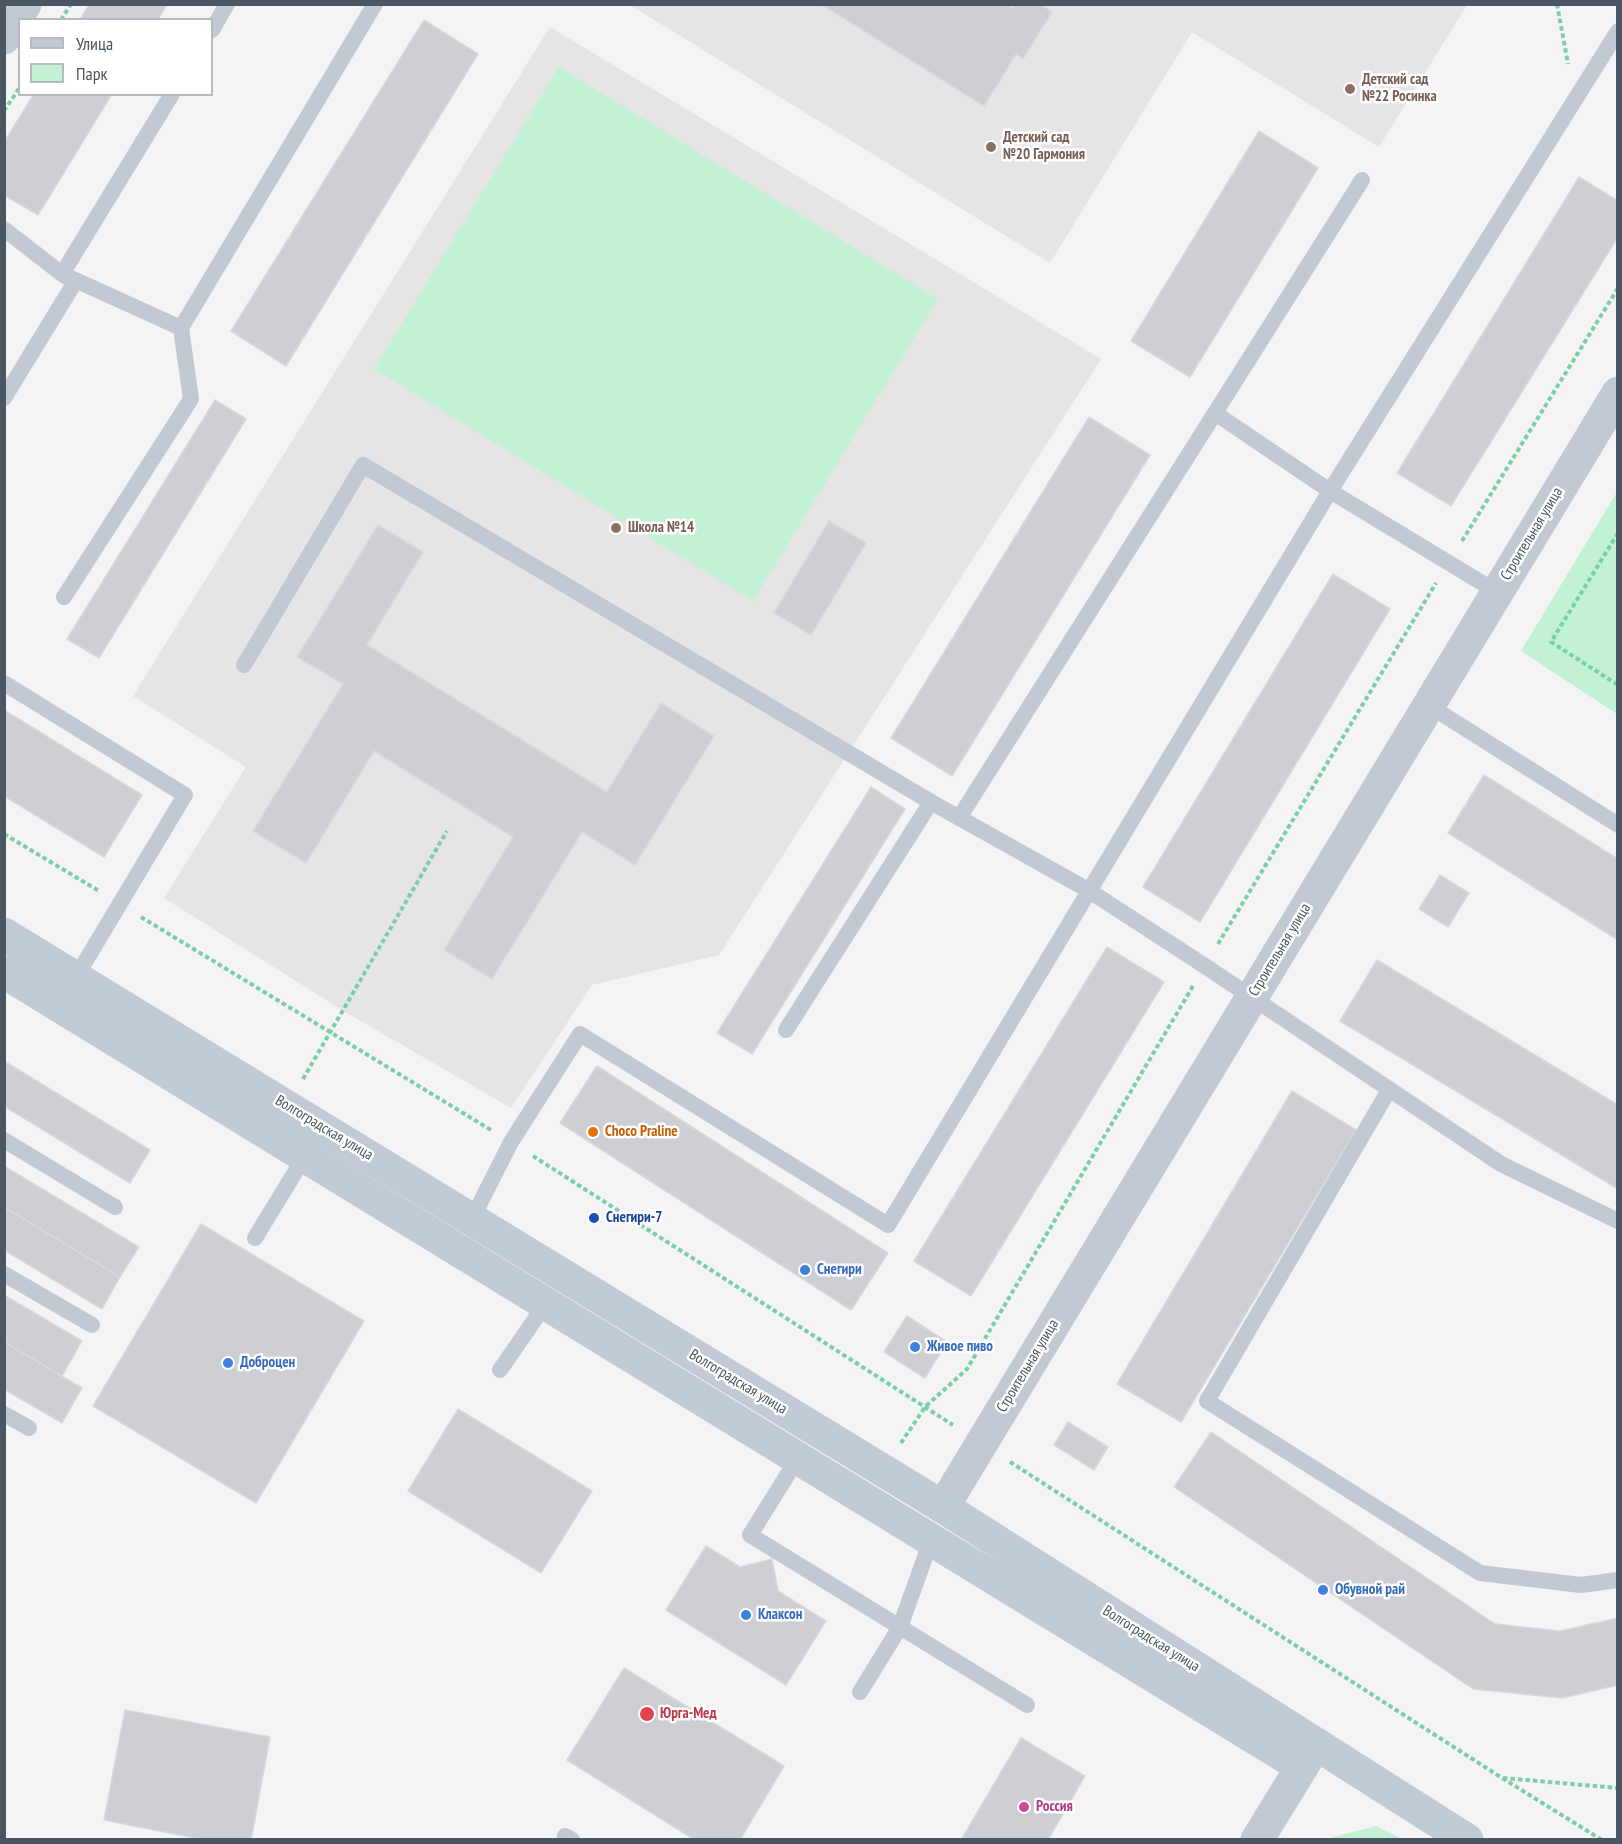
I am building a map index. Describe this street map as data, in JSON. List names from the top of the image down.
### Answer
{
  "streets": {
    "main road": ["Волгоградская улица"],
    "street": ["Строительная улица"]
  },
  "crossings": [
    ["Строительная улица", "Волгоградская улица"]
  ],
  "places": [
    "Детский сад №22 Росинка",
    "Детский сад №20 Гармония",
    "Школа №14",
    "Choco Praline",
    "Снегири-7",
    "Снегири",
    "Живое пиво",
    "Доброцен",
    "Обувной рай",
    "Клаксон",
    "Юрга-Мед",
    "Россия"
  ],
  "legend": ["Улица", "Парк"]
}
